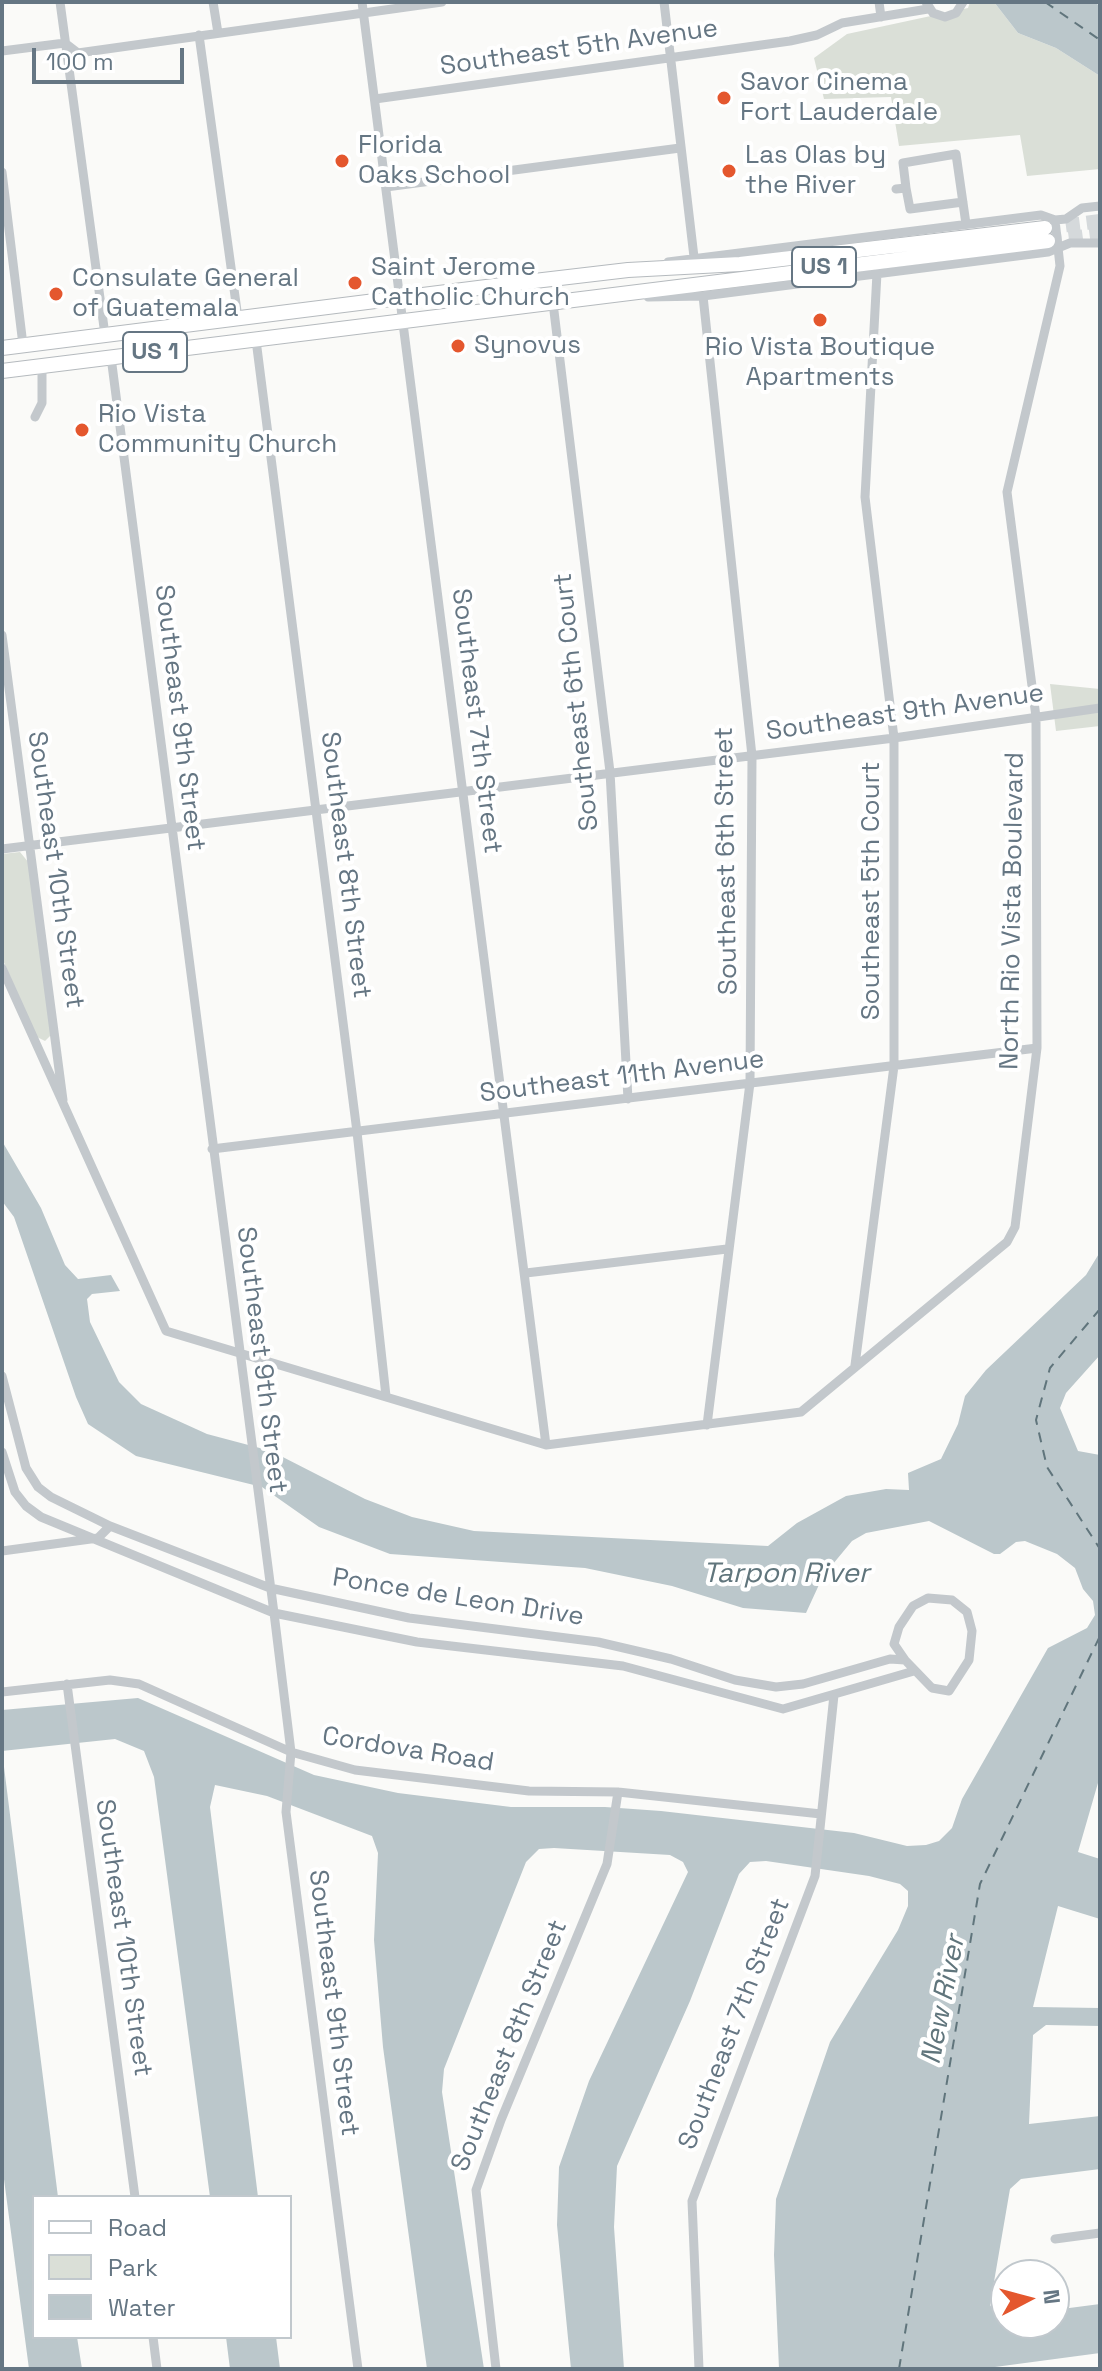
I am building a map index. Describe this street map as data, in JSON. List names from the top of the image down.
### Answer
{
  "streets": {
    "main road": ["US 1"],
    "street": [
      "Southeast 5th Avenue",
      "Southeast 6th Court",
      "Southeast 9th Avenue",
      "Southeast 9th Street",
      "Southeast 7th Street",
      "Southeast 6th Street",
      "Southeast 8th Street",
      "Southeast 10th Street",
      "Southeast 5th Court",
      "North Rio Vista Boulevard",
      "Southeast 11th Avenue",
      "Ponce de Leon Drive",
      "Cordova Road"
    ]
  },
  "crossings": [
    ["Southeast 5th Avenue", "Southeast 7th Street"],
    ["US 1", "Southeast 6th Court"],
    ["US 1", "Southeast 9th Street"],
    ["US 1", "Southeast 7th Street"],
    ["US 1", "Southeast 8th Street"],
    ["US 1", "North Rio Vista Boulevard"],
    ["Southeast 6th Court", "Southeast 9th Avenue"],
    ["Southeast 6th Court", "Southeast 11th Avenue"],
    ["Southeast 9th Avenue", "Southeast 9th Street"],
    ["Southeast 9th Avenue", "Southeast 7th Street"],
    ["Southeast 9th Avenue", "Southeast 6th Street"],
    ["Southeast 9th Avenue", "Southeast 8th Street"],
    ["Southeast 9th Avenue", "Southeast 10th Street"],
    ["Southeast 9th Avenue", "Southeast 5th Court"],
    ["Southeast 9th Avenue", "North Rio Vista Boulevard"],
    ["Southeast 9th Street", "North Rio Vista Boulevard"],
    ["Southeast 9th Street", "Southeast 11th Avenue"],
    ["Southeast 9th Street", "Ponce de Leon Drive"],
    ["Southeast 9th Street", "Cordova Road"],
    ["Southeast 7th Street", "North Rio Vista Boulevard"],
    ["Southeast 7th Street", "Southeast 11th Avenue"],
    ["Southeast 7th Street", "Ponce de Leon Drive"],
    ["Southeast 7th Street", "Cordova Road"],
    ["Southeast 6th Street", "North Rio Vista Boulevard"],
    ["Southeast 6th Street", "Southeast 11th Avenue"],
    ["Southeast 8th Street", "North Rio Vista Boulevard"],
    ["Southeast 8th Street", "Southeast 11th Avenue"],
    ["Southeast 8th Street", "Cordova Road"],
    ["Southeast 10th Street", "North Rio Vista Boulevard"],
    ["Southeast 10th Street", "Cordova Road"],
    ["Southeast 5th Court", "North Rio Vista Boulevard"],
    ["Southeast 5th Court", "Southeast 11th Avenue"],
    ["North Rio Vista Boulevard", "Southeast 11th Avenue"]
  ],
  "water": ["Tarpon River", "New River"],
  "places": [
    "Savor Cinema Fort Lauderdale",
    "Florida Oaks School",
    "Las Olas by the River",
    "Saint Jerome Catholic Church",
    "Consulate General of Guatemala",
    "Rio Vista Boutique Apartments",
    "Synovus",
    "Rio Vista Community Church"
  ],
  "legend": ["Road", "Park", "Water"],
  "scale_bar": "100 m",
  "north": "right"
}
